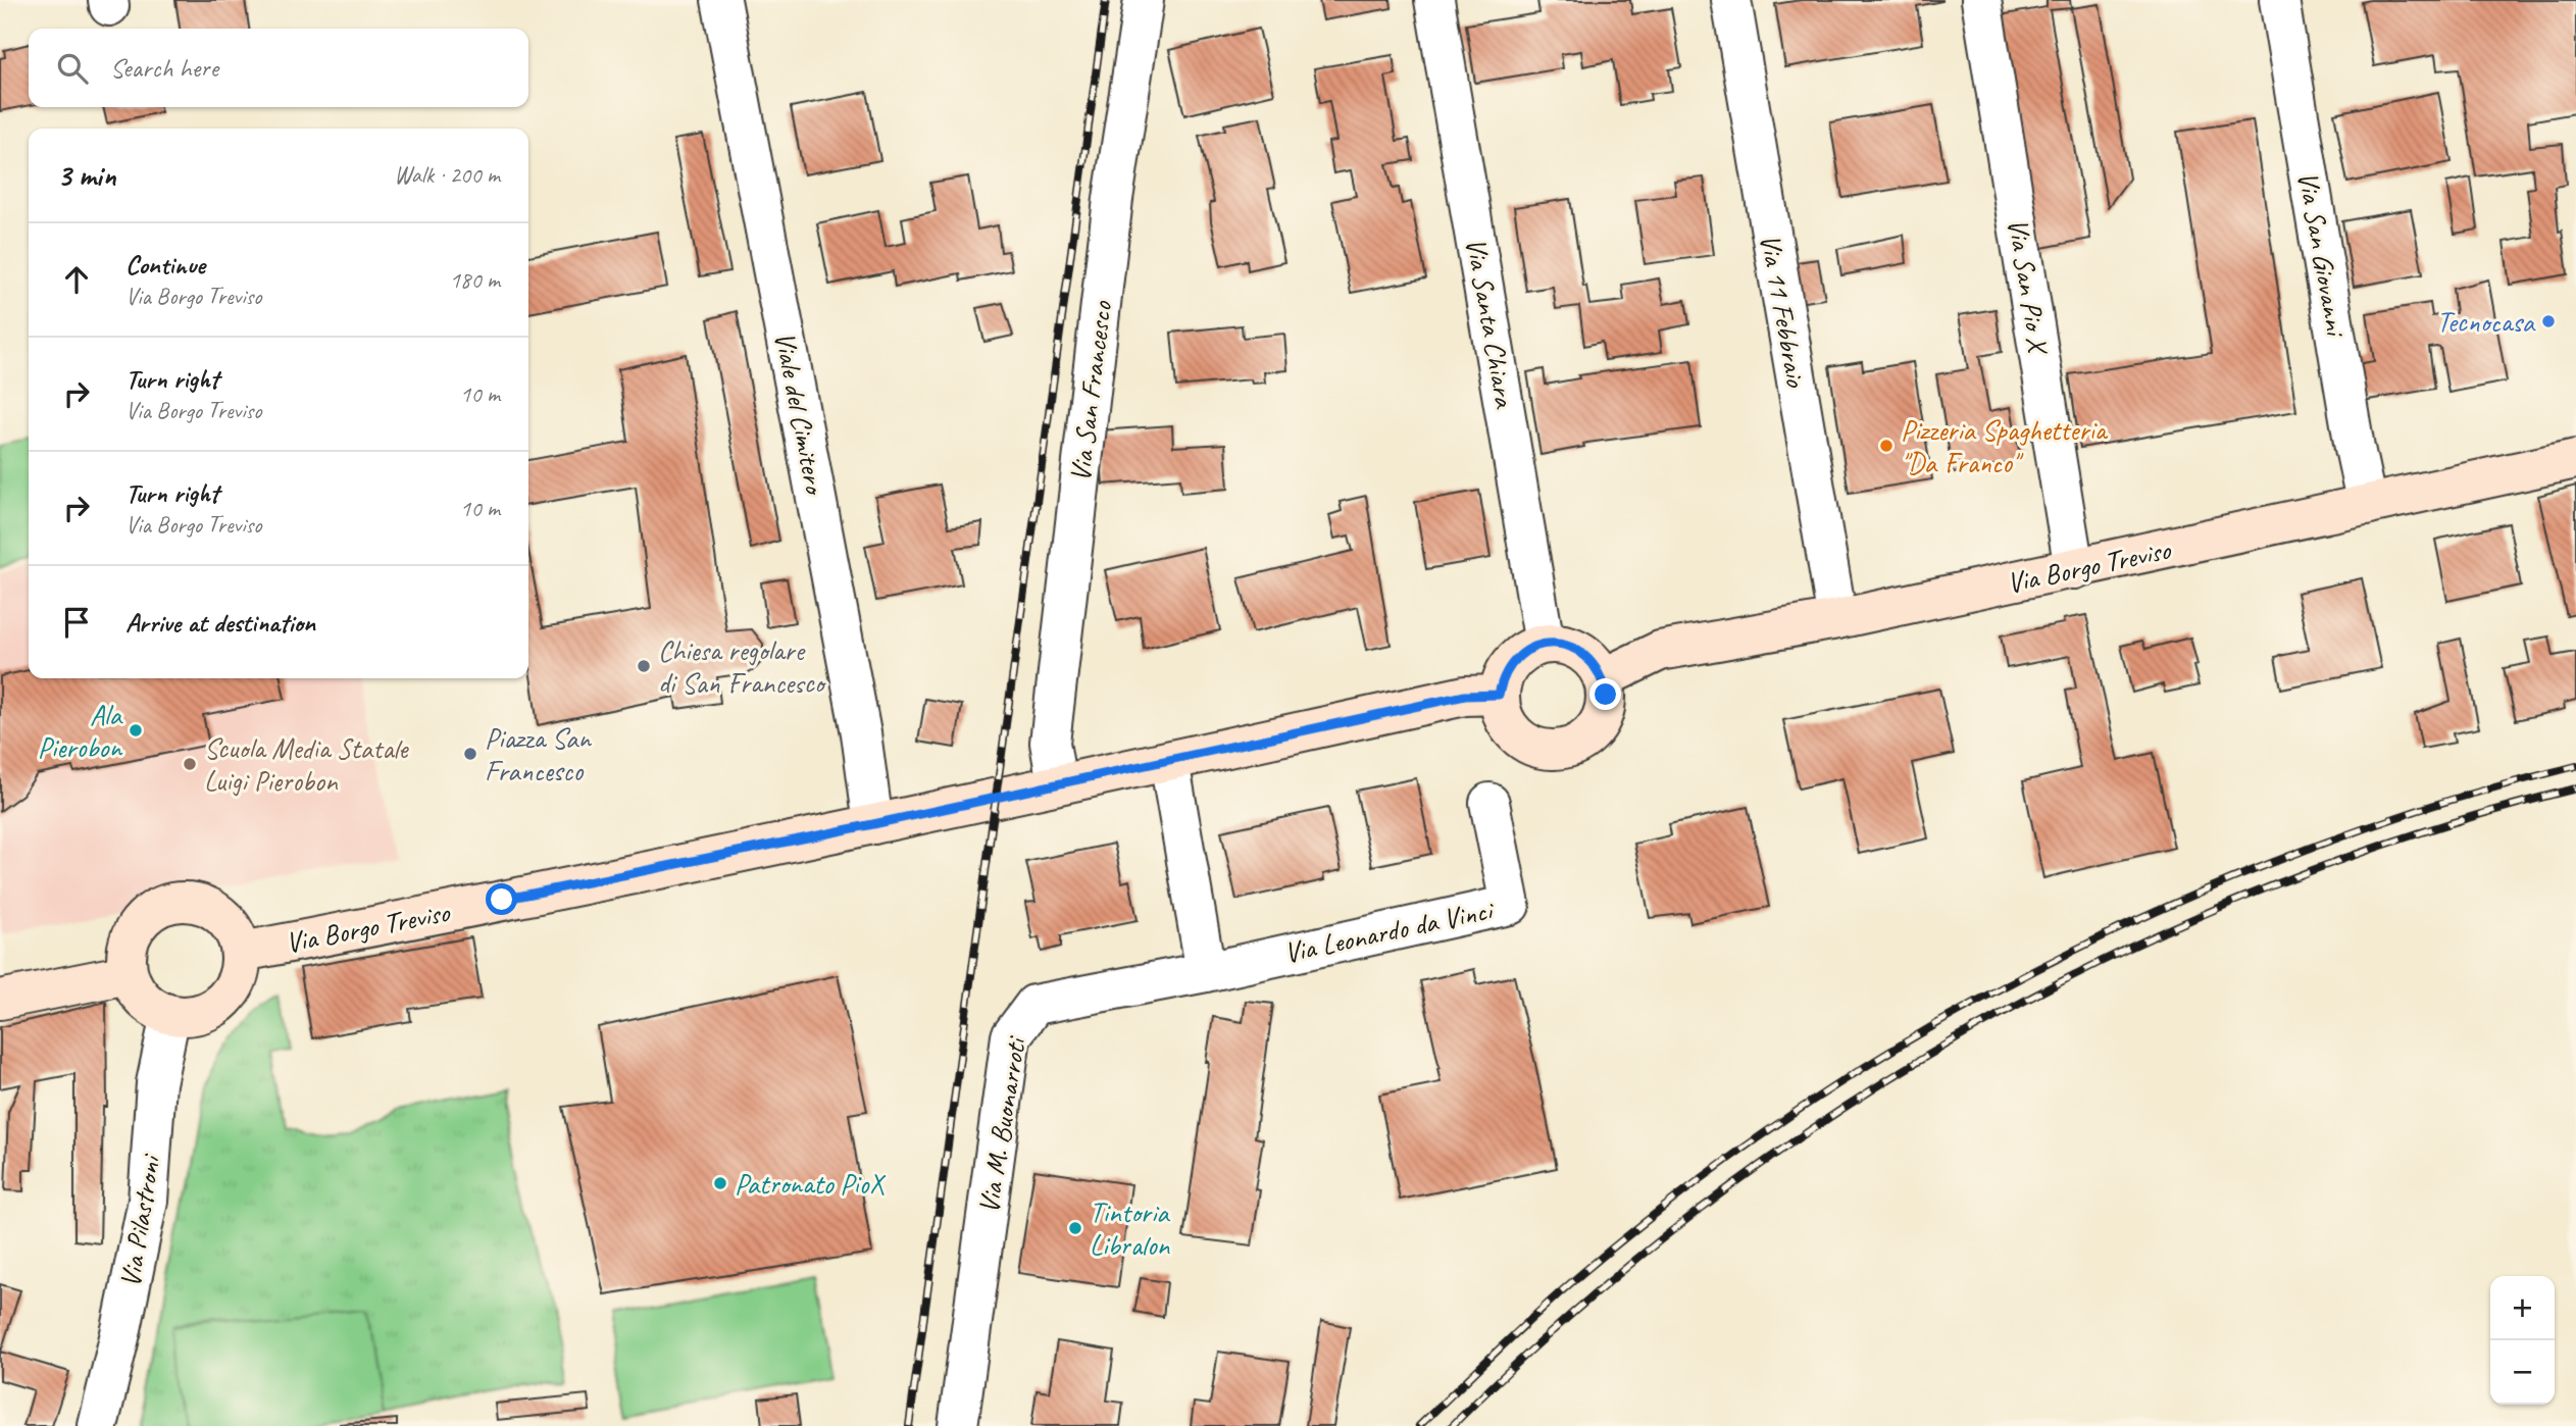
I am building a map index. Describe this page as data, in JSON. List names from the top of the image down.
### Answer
{
  "streets": {
    "street": [
      "Via San Giovanni",
      "Via San Pio X",
      "Via 11 Febbraio",
      "Via Santa Chiara",
      "Via San Francesco",
      "Viale del Cimitero",
      "Via Borgo Treviso",
      "Via Leonardo da Vinci",
      "Via M. Buonarroti",
      "Via Pilastroni"
    ]
  },
  "crossings": [
    ["Via San Giovanni", "Via Borgo Treviso"],
    ["Via San Pio X", "Via Borgo Treviso"],
    ["Via 11 Febbraio", "Via Borgo Treviso"],
    ["Via Santa Chiara", "Via Borgo Treviso"],
    ["Via San Francesco", "Via Borgo Treviso"],
    ["Viale del Cimitero", "Via Borgo Treviso"],
    ["Via Borgo Treviso", "Via Pilastroni"],
    ["Via Leonardo da Vinci", "Via M. Buonarroti"]
  ],
  "places": [
    "Tecnocasa",
    "Pizzeria Spaghetteria \"Da Franco\"",
    "Chiesa regolare di San Francesco",
    "Ala Pierobon",
    "Piazza San Francesco",
    "Scuola Media Statale Luigi Pierobon",
    "Patronato PioX",
    "Tintoria Libralon"
  ],
  "page": {
    "search": "Search here",
    "heading": ["3 min", "Walk · 200 m"],
    "list": [
      ["Continue", "Via Borgo Treviso", "180 m"],
      ["Turn right", "Via Borgo Treviso", "10 m"],
      ["Turn right", "Via Borgo Treviso", "10 m"],
      "Arrive at destination"
    ],
    "map_buttons": ["+", "−"]
  }
}
